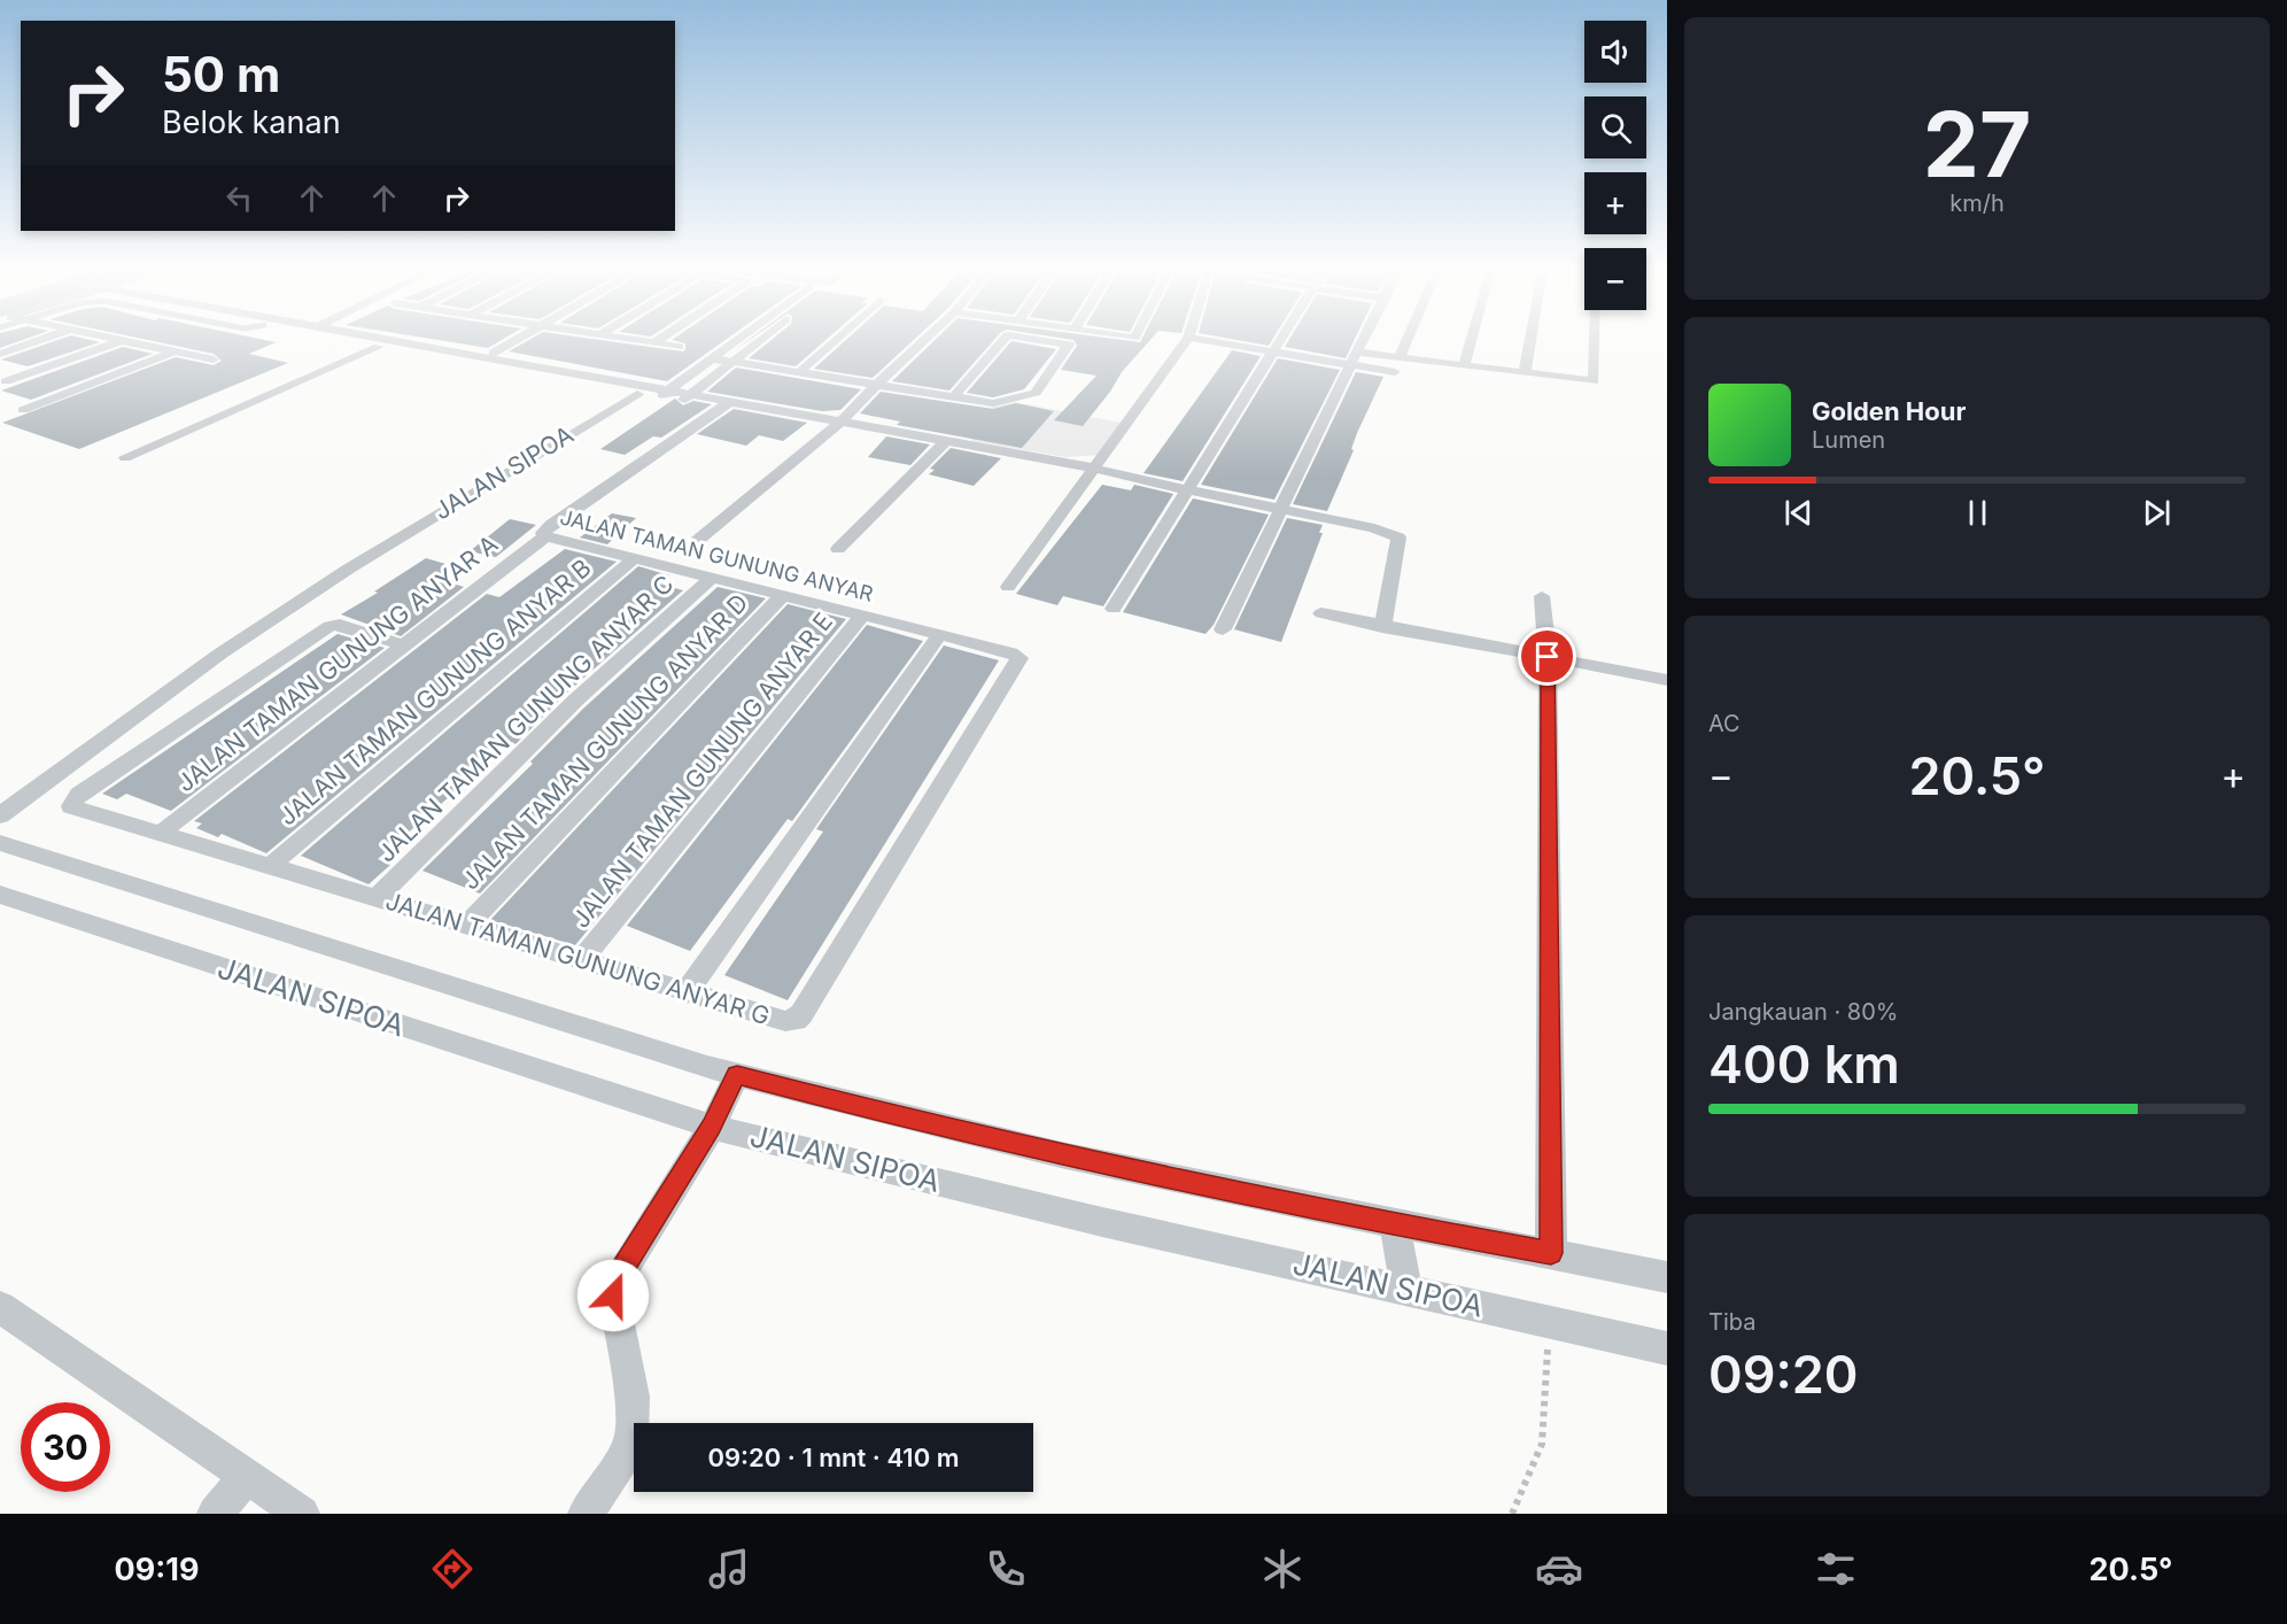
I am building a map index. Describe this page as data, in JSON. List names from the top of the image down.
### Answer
{
  "streets": {
    "street": [
      "JALAN SIPOA",
      "JALAN TAMAN GUNUNG ANYAR",
      "JALAN TAMAN GUNUNG ANYAR A",
      "JALAN TAMAN GUNUNG ANYAR B",
      "JALAN TAMAN GUNUNG ANYAR C",
      "JALAN TAMAN GUNUNG ANYAR D",
      "JALAN TAMAN GUNUNG ANYAR E",
      "JALAN TAMAN GUNUNG ANYAR G"
    ]
  },
  "crossings": [
    ["JALAN TAMAN GUNUNG ANYAR", "JALAN TAMAN GUNUNG ANYAR A"],
    ["JALAN TAMAN GUNUNG ANYAR", "JALAN TAMAN GUNUNG ANYAR B"],
    ["JALAN TAMAN GUNUNG ANYAR", "JALAN TAMAN GUNUNG ANYAR C"],
    ["JALAN TAMAN GUNUNG ANYAR", "JALAN TAMAN GUNUNG ANYAR D"],
    ["JALAN TAMAN GUNUNG ANYAR", "JALAN TAMAN GUNUNG ANYAR E"],
    ["JALAN TAMAN GUNUNG ANYAR", "JALAN TAMAN GUNUNG ANYAR G"],
    ["JALAN TAMAN GUNUNG ANYAR A", "JALAN TAMAN GUNUNG ANYAR G"],
    ["JALAN TAMAN GUNUNG ANYAR B", "JALAN TAMAN GUNUNG ANYAR G"],
    ["JALAN TAMAN GUNUNG ANYAR C", "JALAN TAMAN GUNUNG ANYAR G"],
    ["JALAN TAMAN GUNUNG ANYAR D", "JALAN TAMAN GUNUNG ANYAR G"],
    ["JALAN TAMAN GUNUNG ANYAR E", "JALAN TAMAN GUNUNG ANYAR G"]
  ],
  "page": {
    "tile": [
      ["27", "km/h"],
      "AC",
      ["Jangkauan · 80%", "400 km"],
      ["Tiba", "09:20"]
    ],
    "map_buttons": ["+", "−"],
    "turn": ["50 m", "Belok kanan"],
    "song": ["Golden Hour", "Lumen"],
    "heat": ["−", "20.5°", "+"],
    "limit": "30",
    "trip": "09:20 · 1 mnt · 410 m",
    "tabs": ["09:19", "20.5°"]
  }
}
